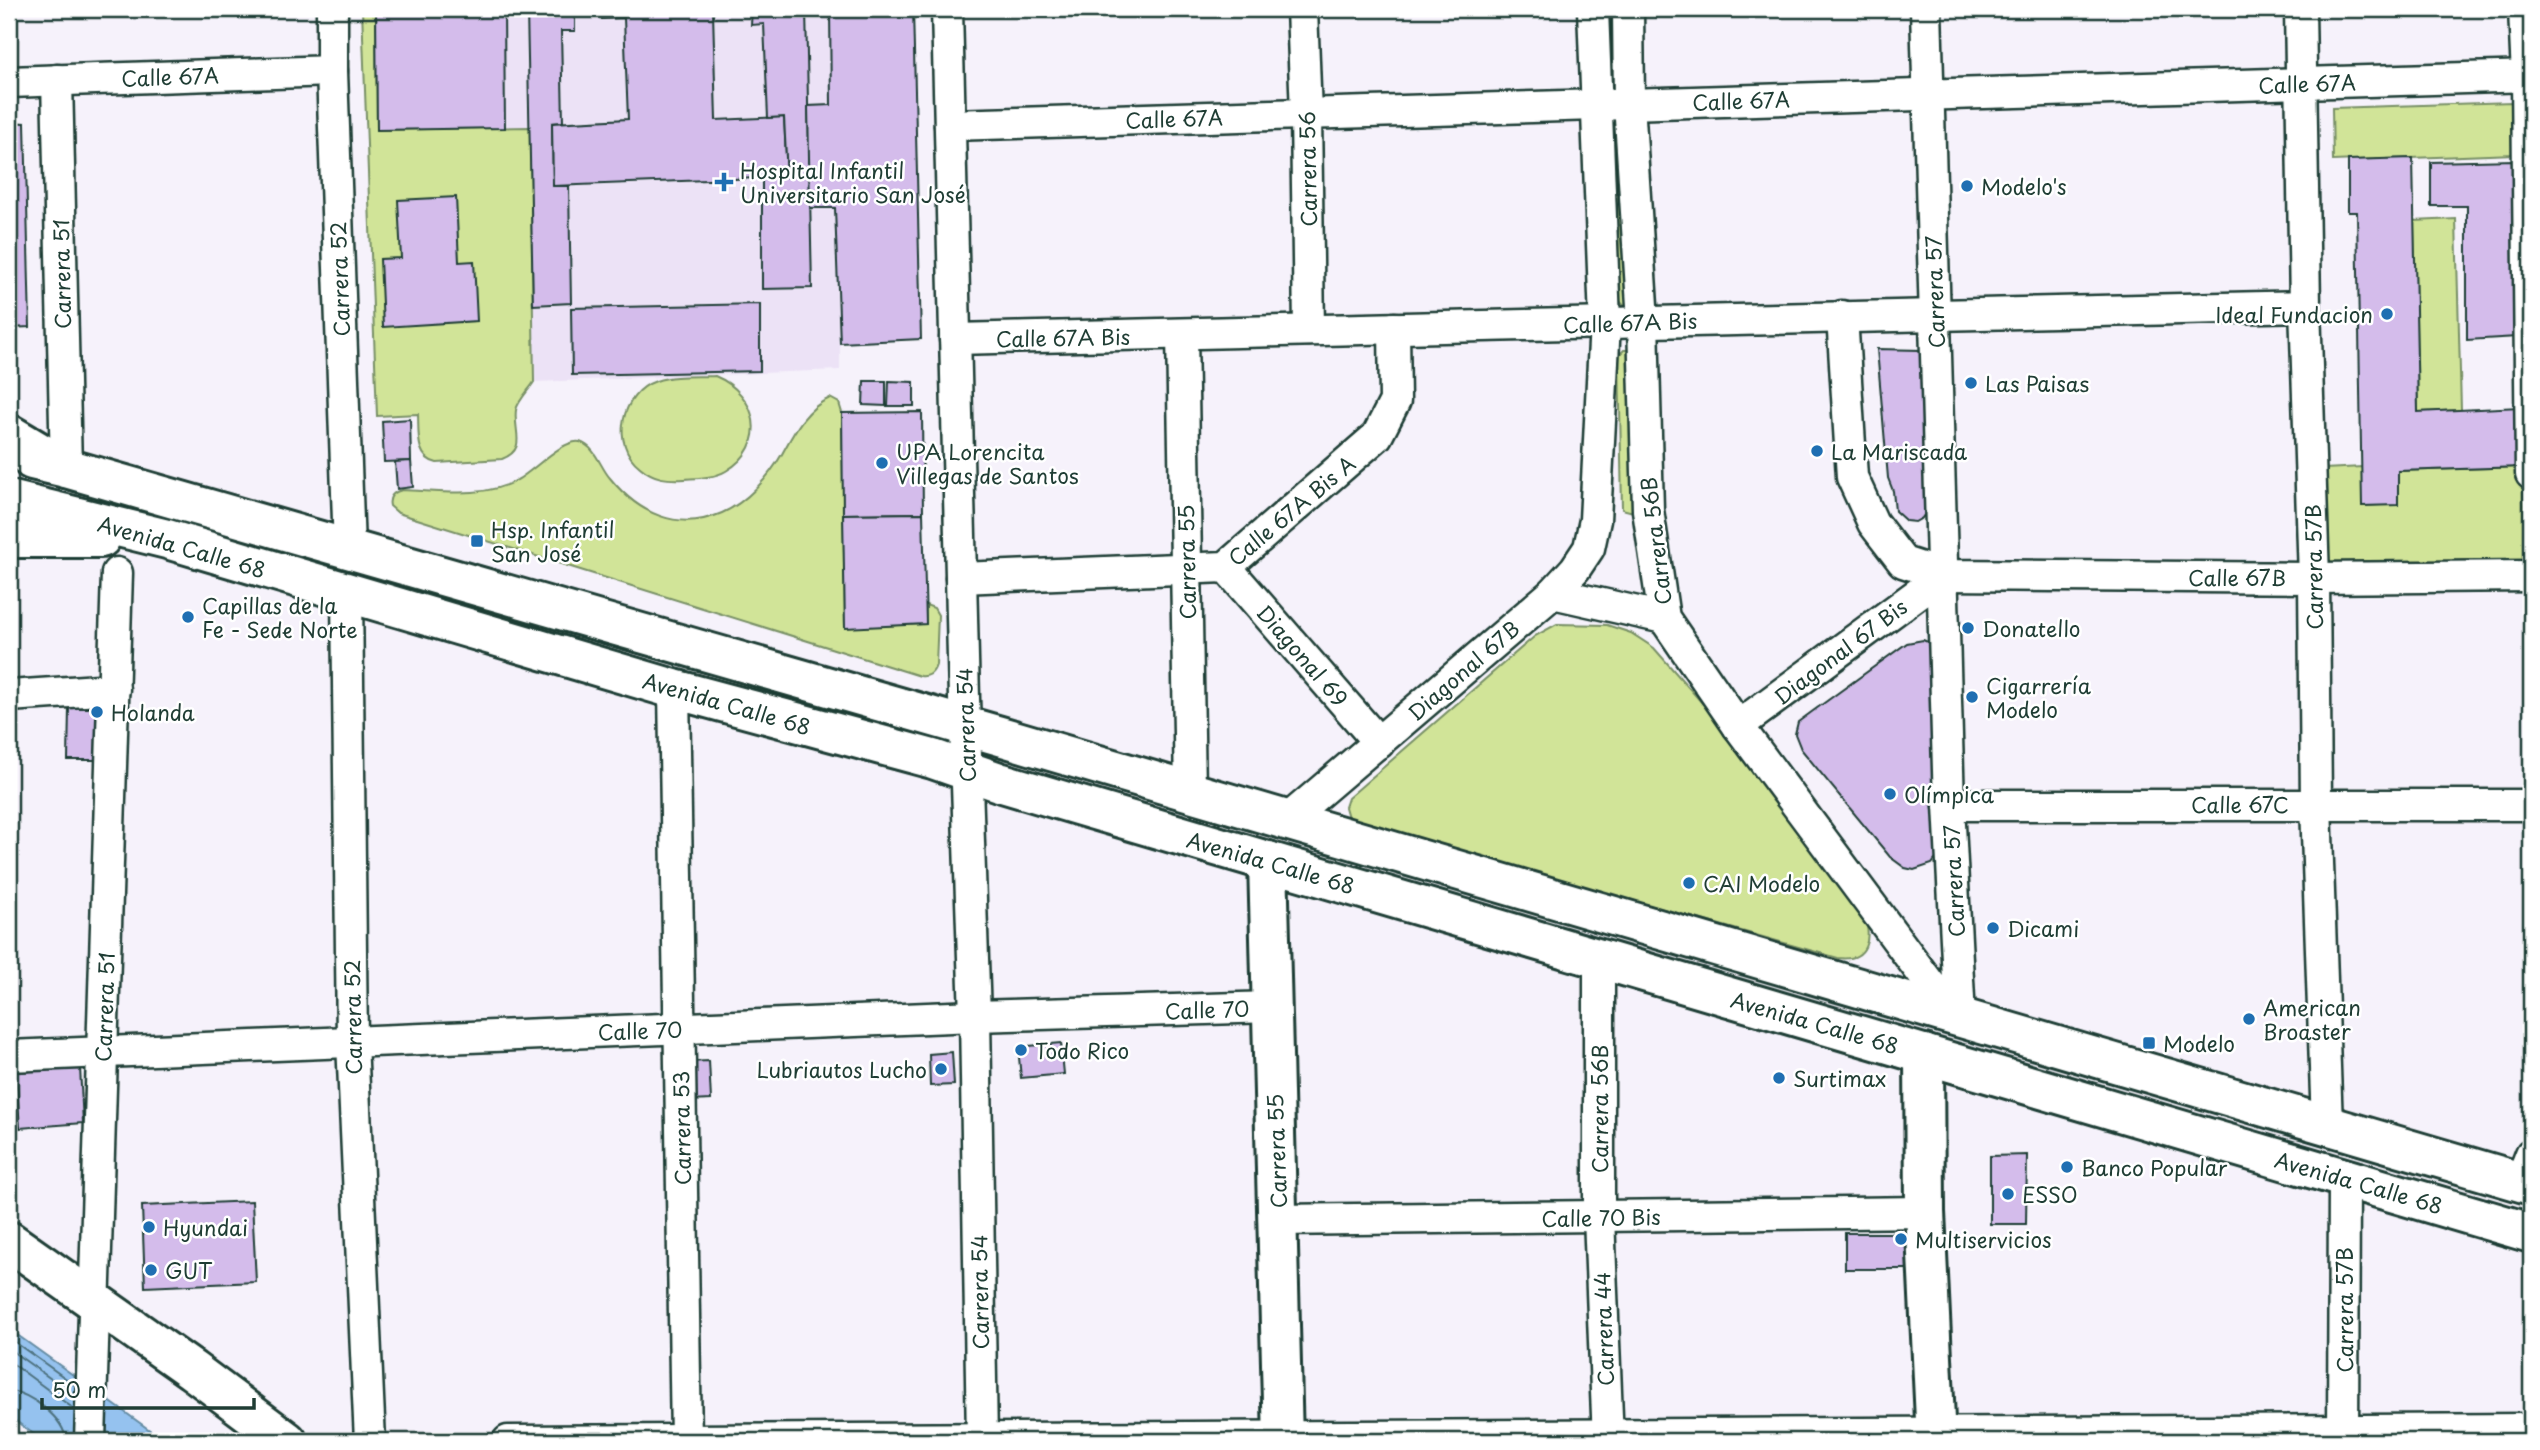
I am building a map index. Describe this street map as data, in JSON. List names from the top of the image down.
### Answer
{
  "streets": {
    "main road": ["Avenida Calle 68", "Carrera 55"],
    "street": [
      "Calle 67A",
      "Carrera 56",
      "Carrera 51",
      "Carrera 52",
      "Carrera 57",
      "Calle 67A Bis",
      "Calle 67A Bis A",
      "Carrera 56B",
      "Carrera 57B",
      "Calle 67B",
      "Diagonal 67 Bis",
      "Diagonal 69",
      "Diagonal 67B",
      "Carrera 54",
      "Calle 67C",
      "Calle 70",
      "Carrera 53",
      "Calle 70 Bis",
      "Carrera 44"
    ]
  },
  "crossings": [
    ["Calle 67A", "Carrera 56"],
    ["Calle 67A", "Carrera 51"],
    ["Calle 67A", "Carrera 52"],
    ["Calle 67A", "Carrera 57"],
    ["Calle 67A", "Carrera 56B"],
    ["Calle 67A", "Carrera 57B"],
    ["Calle 67A", "Carrera 54"],
    ["Carrera 56", "Calle 67A Bis"],
    ["Carrera 51", "Avenida Calle 68"],
    ["Carrera 51", "Calle 70"],
    ["Carrera 52", "Avenida Calle 68"],
    ["Carrera 52", "Calle 70"],
    ["Carrera 57", "Calle 67A Bis"],
    ["Carrera 57", "Carrera 56B"],
    ["Carrera 57", "Avenida Calle 68"],
    ["Carrera 57", "Calle 67B"],
    ["Carrera 57", "Diagonal 67 Bis"],
    ["Carrera 57", "Calle 67C"],
    ["Calle 67A Bis", "Calle 67A Bis A"],
    ["Calle 67A Bis", "Carrera 56B"],
    ["Calle 67A Bis", "Carrera 55"],
    ["Calle 67A Bis", "Carrera 57B"],
    ["Calle 67A Bis", "Carrera 54"],
    ["Calle 67A Bis A", "Carrera 55"],
    ["Calle 67A Bis A", "Diagonal 69"],
    ["Calle 67A Bis A", "Carrera 54"],
    ["Carrera 56B", "Avenida Calle 68"],
    ["Carrera 56B", "Diagonal 67 Bis"],
    ["Carrera 56B", "Calle 70 Bis"],
    ["Carrera 56B", "Carrera 44"],
    ["Avenida Calle 68", "Carrera 55"],
    ["Avenida Calle 68", "Carrera 57B"],
    ["Avenida Calle 68", "Diagonal 67B"],
    ["Avenida Calle 68", "Carrera 54"],
    ["Avenida Calle 68", "Carrera 53"],
    ["Carrera 55", "Calle 70"],
    ["Carrera 55", "Calle 70 Bis"],
    ["Carrera 57B", "Calle 67B"],
    ["Carrera 57B", "Calle 67C"],
    ["Calle 67B", "Diagonal 67 Bis"],
    ["Diagonal 69", "Diagonal 67B"],
    ["Carrera 54", "Calle 70"],
    ["Calle 70", "Carrera 53"],
    ["Calle 70 Bis", "Carrera 44"]
  ],
  "places": {
    "health": ["Hospital Infantil Universitario San José"],
    "other": [
      "Modelo's",
      "Ideal Fundacion",
      "Las Paisas",
      "La Mariscada",
      "UPA Lorencita Villegas de Santos",
      "Capillas de la Fe - Sede Norte",
      "Donatello",
      "Cigarrería Modelo",
      "Holanda",
      "Olímpica",
      "CAI Modelo",
      "Dicami",
      "American Broaster",
      "Todo Rico",
      "Lubriautos Lucho",
      "Surtimax",
      "Banco Popular",
      "ESSO",
      "Hyundai",
      "Multiservicios",
      "GUT"
    ],
    "transit": ["Hsp. Infantil San José", "Modelo"]
  },
  "scale_bar": "50 m"
}
